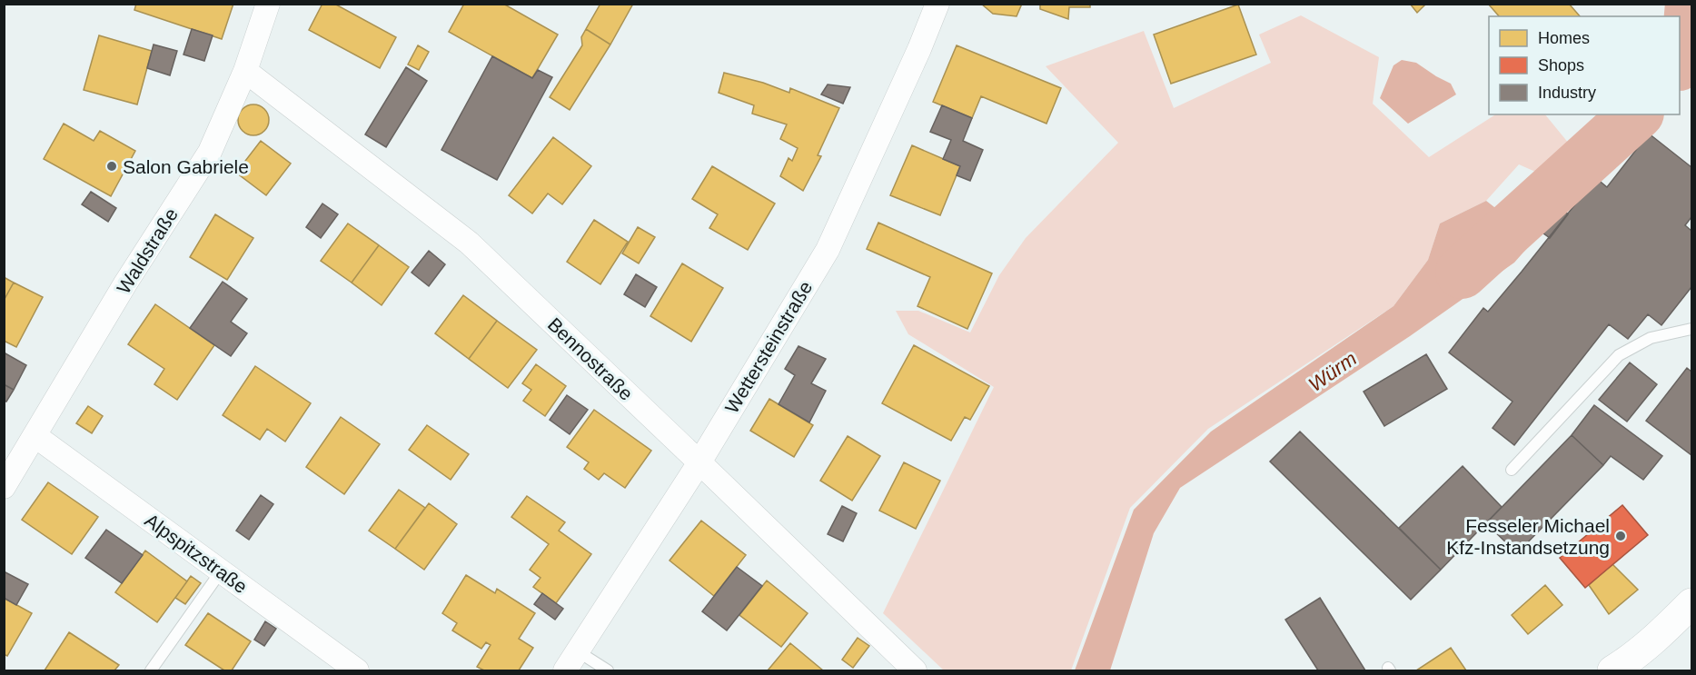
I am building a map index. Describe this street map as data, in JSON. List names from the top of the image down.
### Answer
{
  "streets": {
    "street": [
      "Waldstraße",
      "Wettersteinstraße",
      "Bennostraße",
      "Alpspitzstraße"
    ]
  },
  "crossings": [
    ["Waldstraße", "Bennostraße"],
    ["Waldstraße", "Alpspitzstraße"],
    ["Wettersteinstraße", "Bennostraße"]
  ],
  "water": ["Würm"],
  "places": ["Salon Gabriele", "Fesseler Michael Kfz-Instandsetzung"],
  "legend": ["Homes", "Shops", "Industry"]
}
